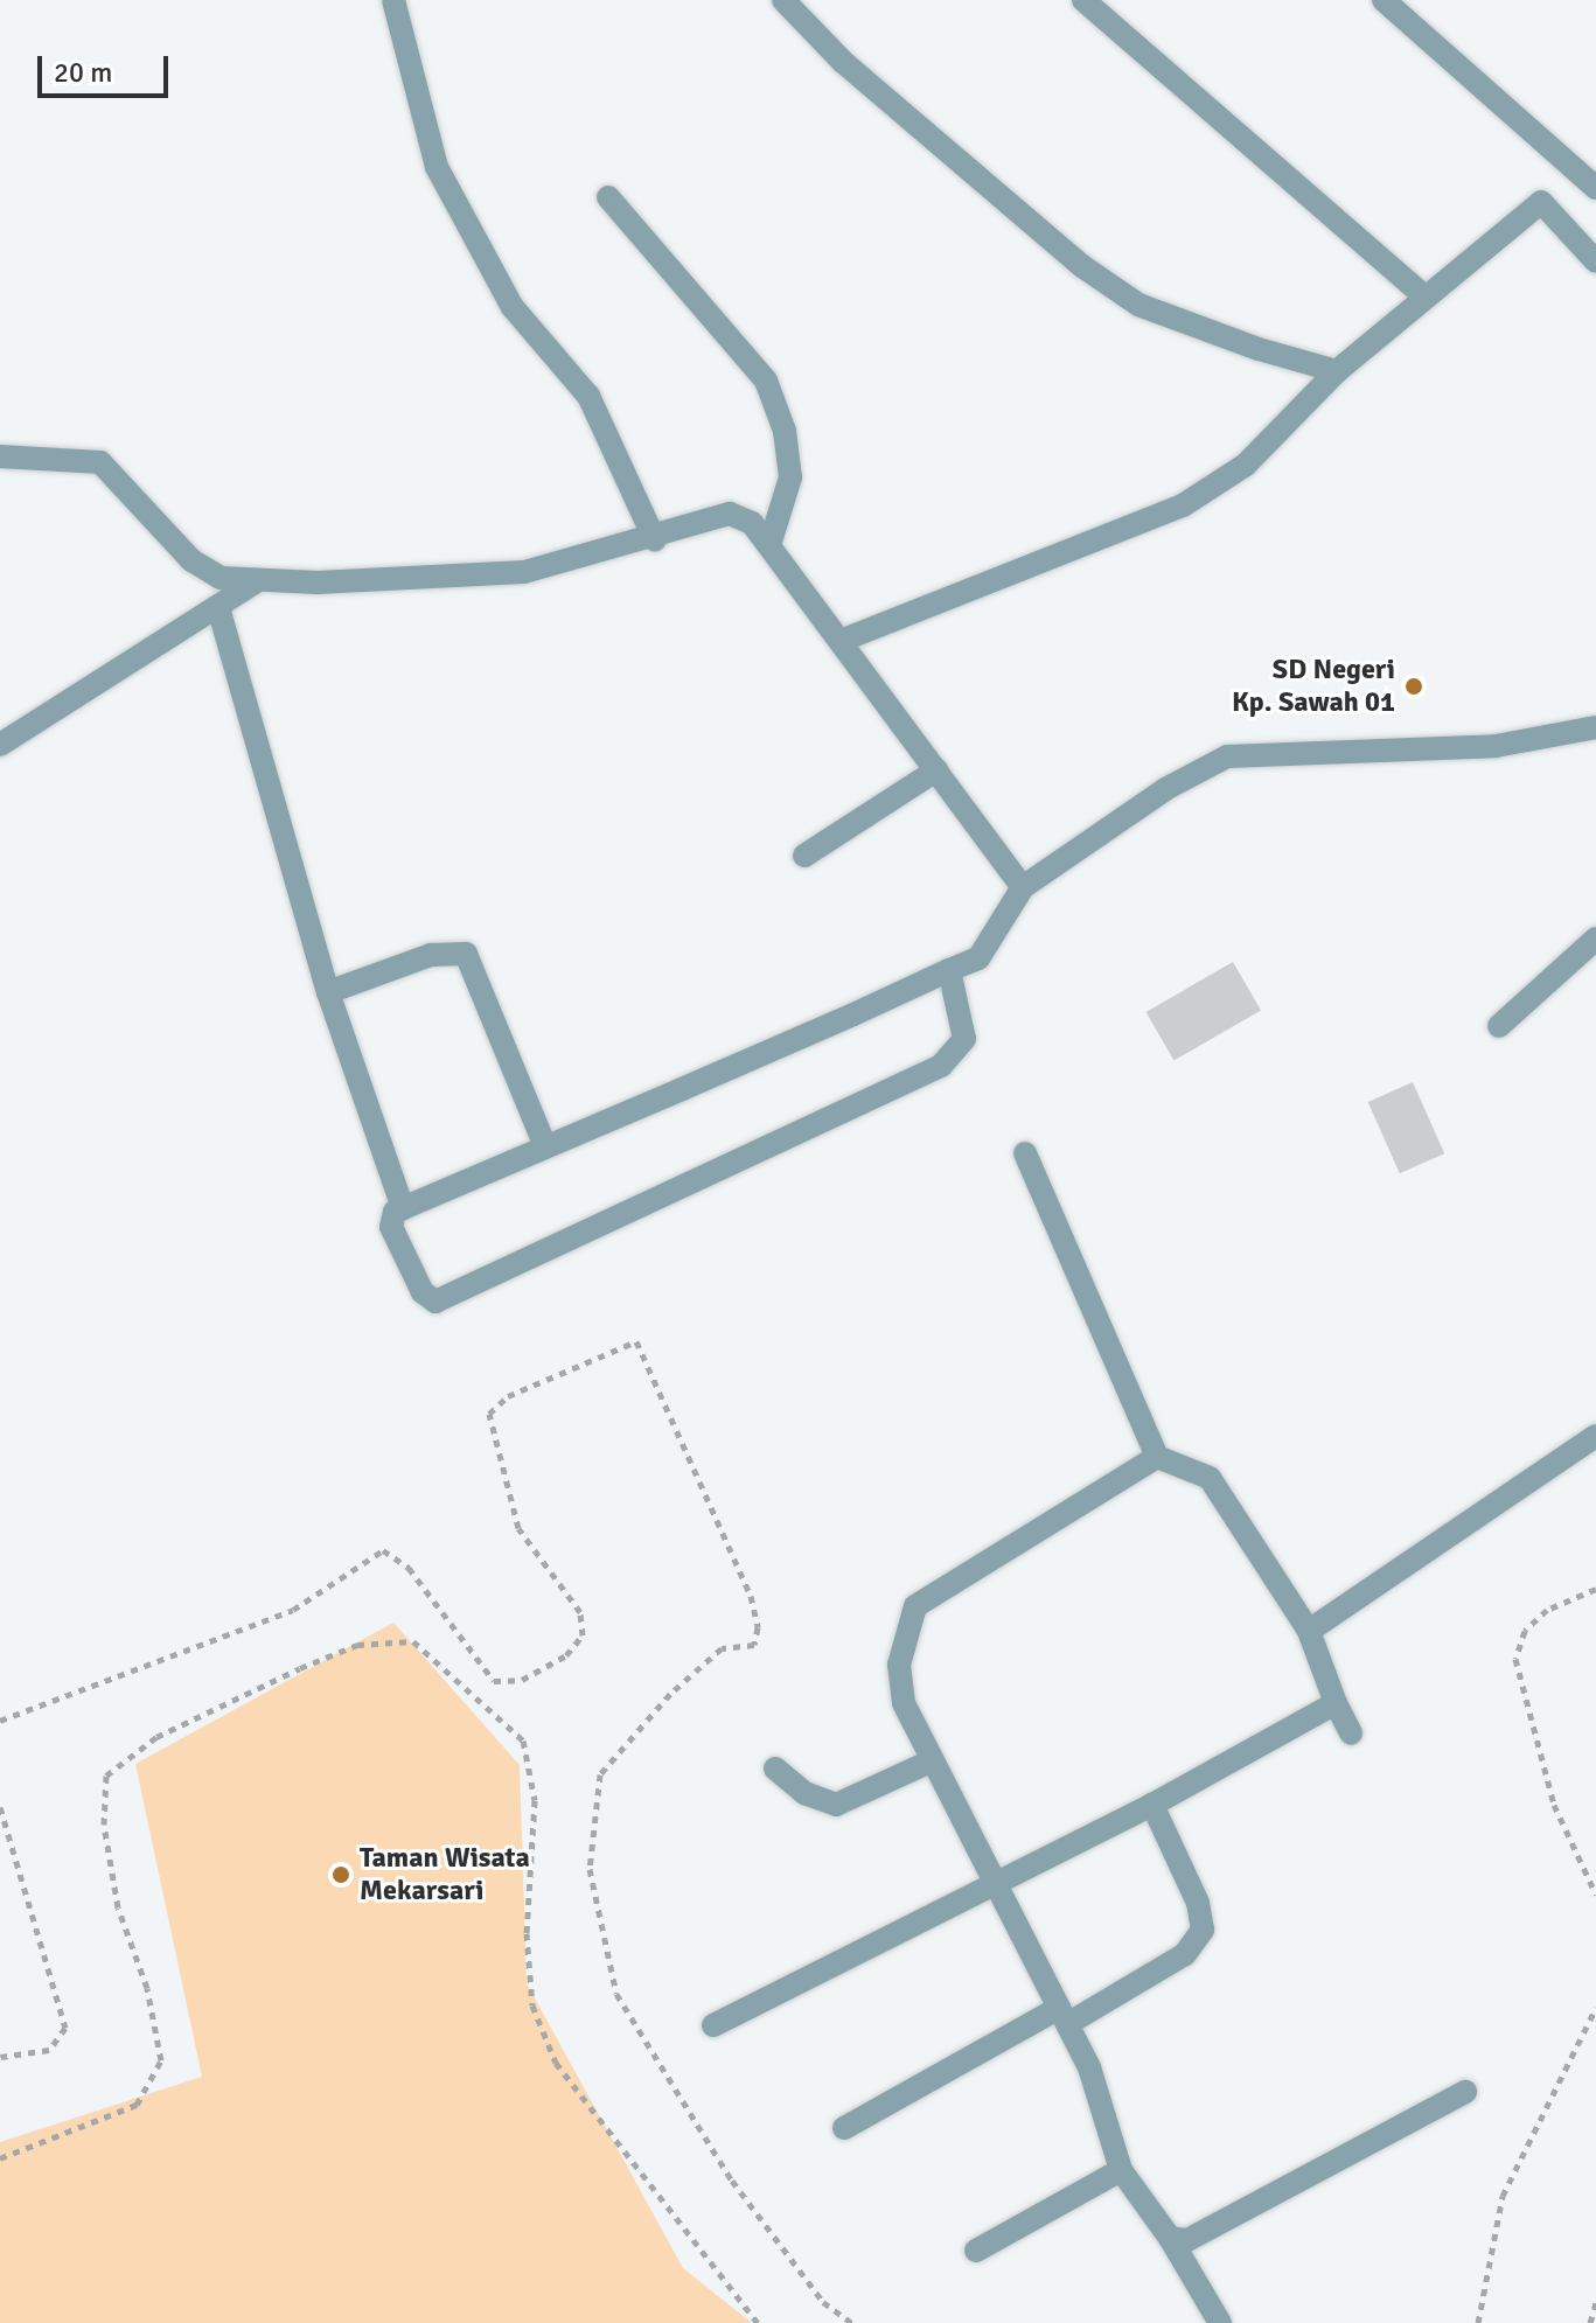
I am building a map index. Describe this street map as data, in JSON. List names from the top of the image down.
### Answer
{
  "places": ["SD Negeri Kp. Sawah 01", "Taman Wisata Mekarsari"],
  "scale_bar": "20 m"
}
